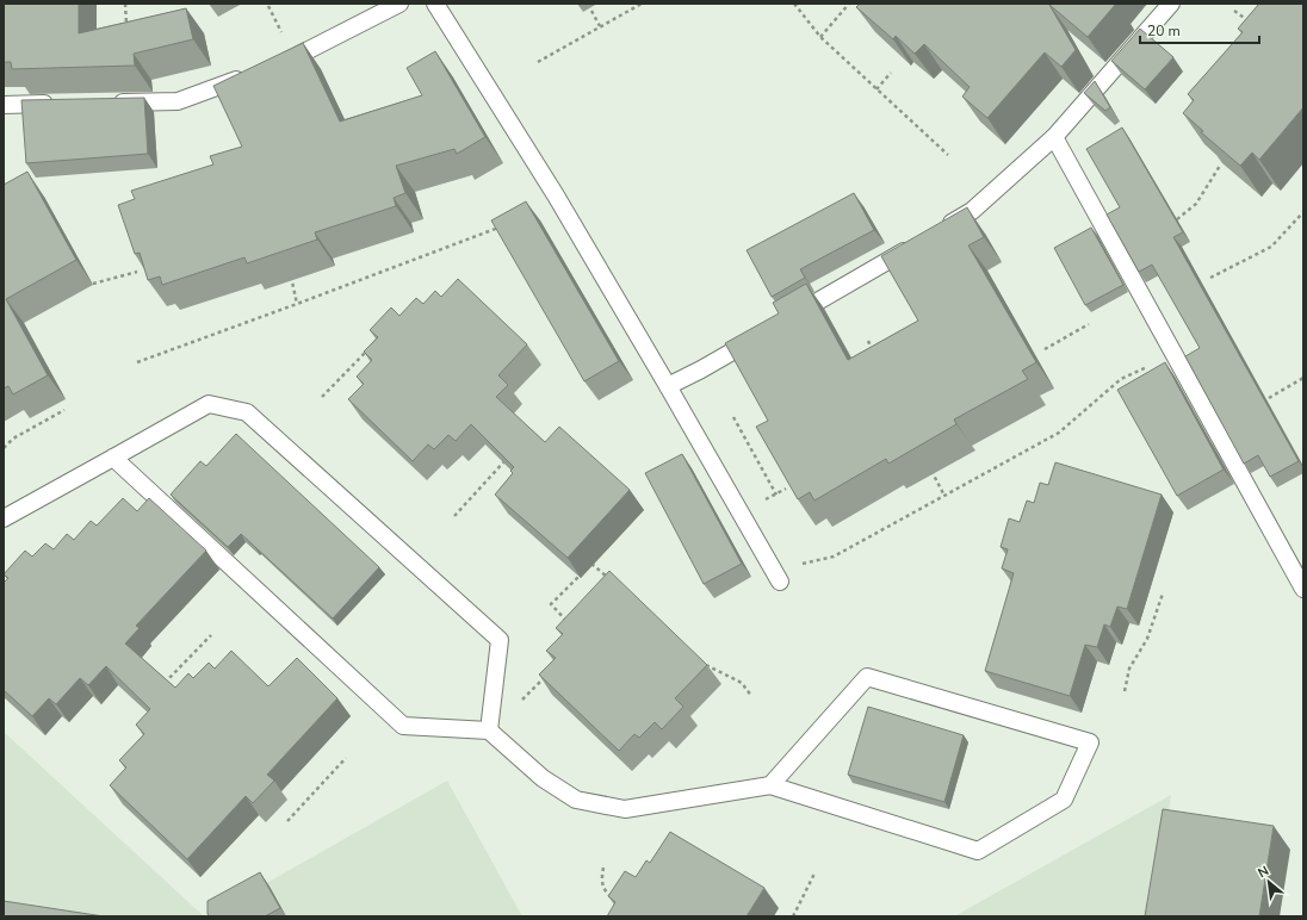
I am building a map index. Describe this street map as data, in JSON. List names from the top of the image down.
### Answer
{
  "scale_bar": "20 m",
  "north": "top left"
}
